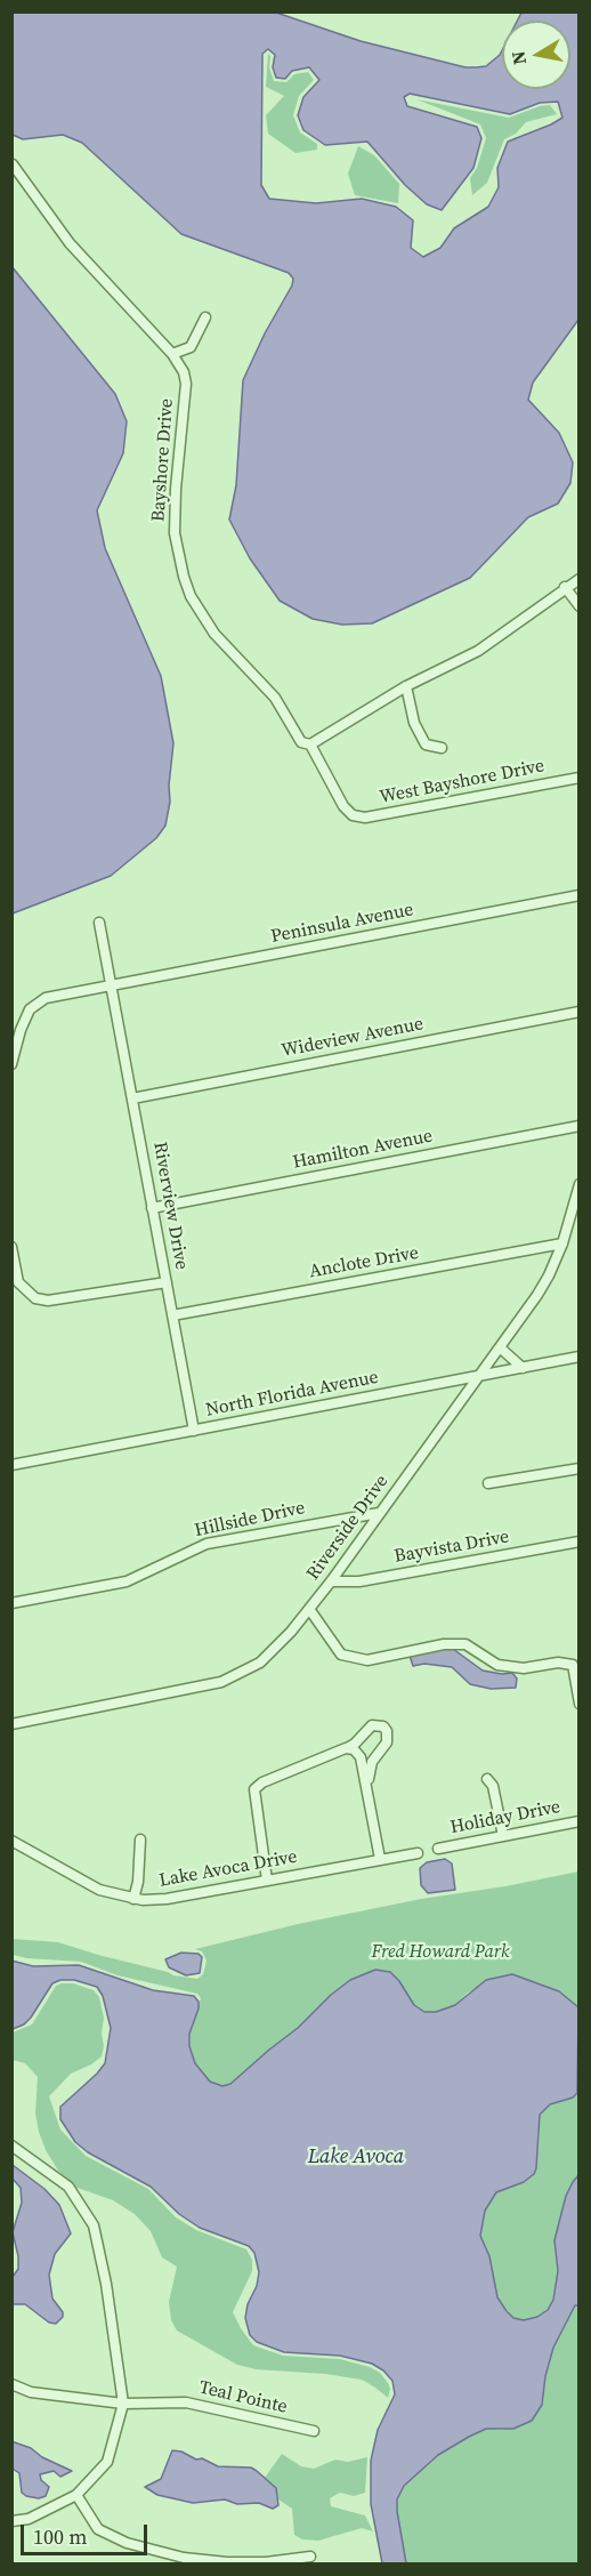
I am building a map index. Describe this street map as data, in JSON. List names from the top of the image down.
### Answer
{
  "streets": {
    "street": [
      "Bayshore Drive",
      "West Bayshore Drive",
      "Peninsula Avenue",
      "Wideview Avenue",
      "Hamilton Avenue",
      "Riverview Drive",
      "Anclote Drive",
      "North Florida Avenue",
      "Hillside Drive",
      "Riverside Drive",
      "Bayvista Drive",
      "Holiday Drive",
      "Lake Avoca Drive",
      "Teal Pointe"
    ]
  },
  "crossings": [
    ["Bayshore Drive", "West Bayshore Drive"],
    ["Peninsula Avenue", "Riverview Drive"],
    ["Wideview Avenue", "Riverview Drive"],
    ["Hamilton Avenue", "Riverview Drive"],
    ["Riverview Drive", "Anclote Drive"],
    ["Riverview Drive", "North Florida Avenue"],
    ["Anclote Drive", "Riverside Drive"],
    ["North Florida Avenue", "Riverside Drive"],
    ["Hillside Drive", "Riverside Drive"],
    ["Riverside Drive", "Bayvista Drive"]
  ],
  "water": ["Lake Avoca"],
  "parks": ["Fred Howard Park"],
  "scale_bar": "100 m",
  "north": "left"
}
